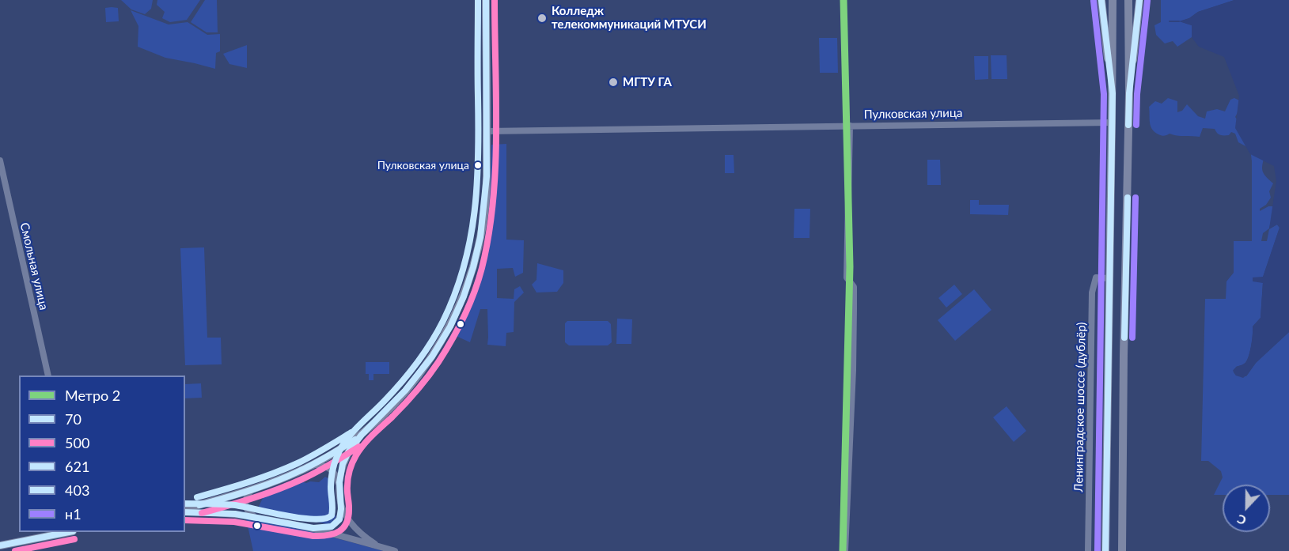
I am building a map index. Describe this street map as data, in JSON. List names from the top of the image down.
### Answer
{
  "streets": {
    "street": ["Пулковская улица", "Смольная улица", "Ленинградское шоссе (дублёр)"]
  },
  "places": ["Колледж телекоммуникаций МТУСИ", "МГТУ ГА", "Пулковская улица"],
  "lines": [
    "metro line 2",
    "transit line 70",
    "transit line 500",
    "transit line 621",
    "transit line 403",
    "transit line н1"
  ],
  "legend": [
    "Метро 2",
    "70",
    "500",
    "621",
    "403",
    "н1"
  ],
  "north": "bottom"
}
